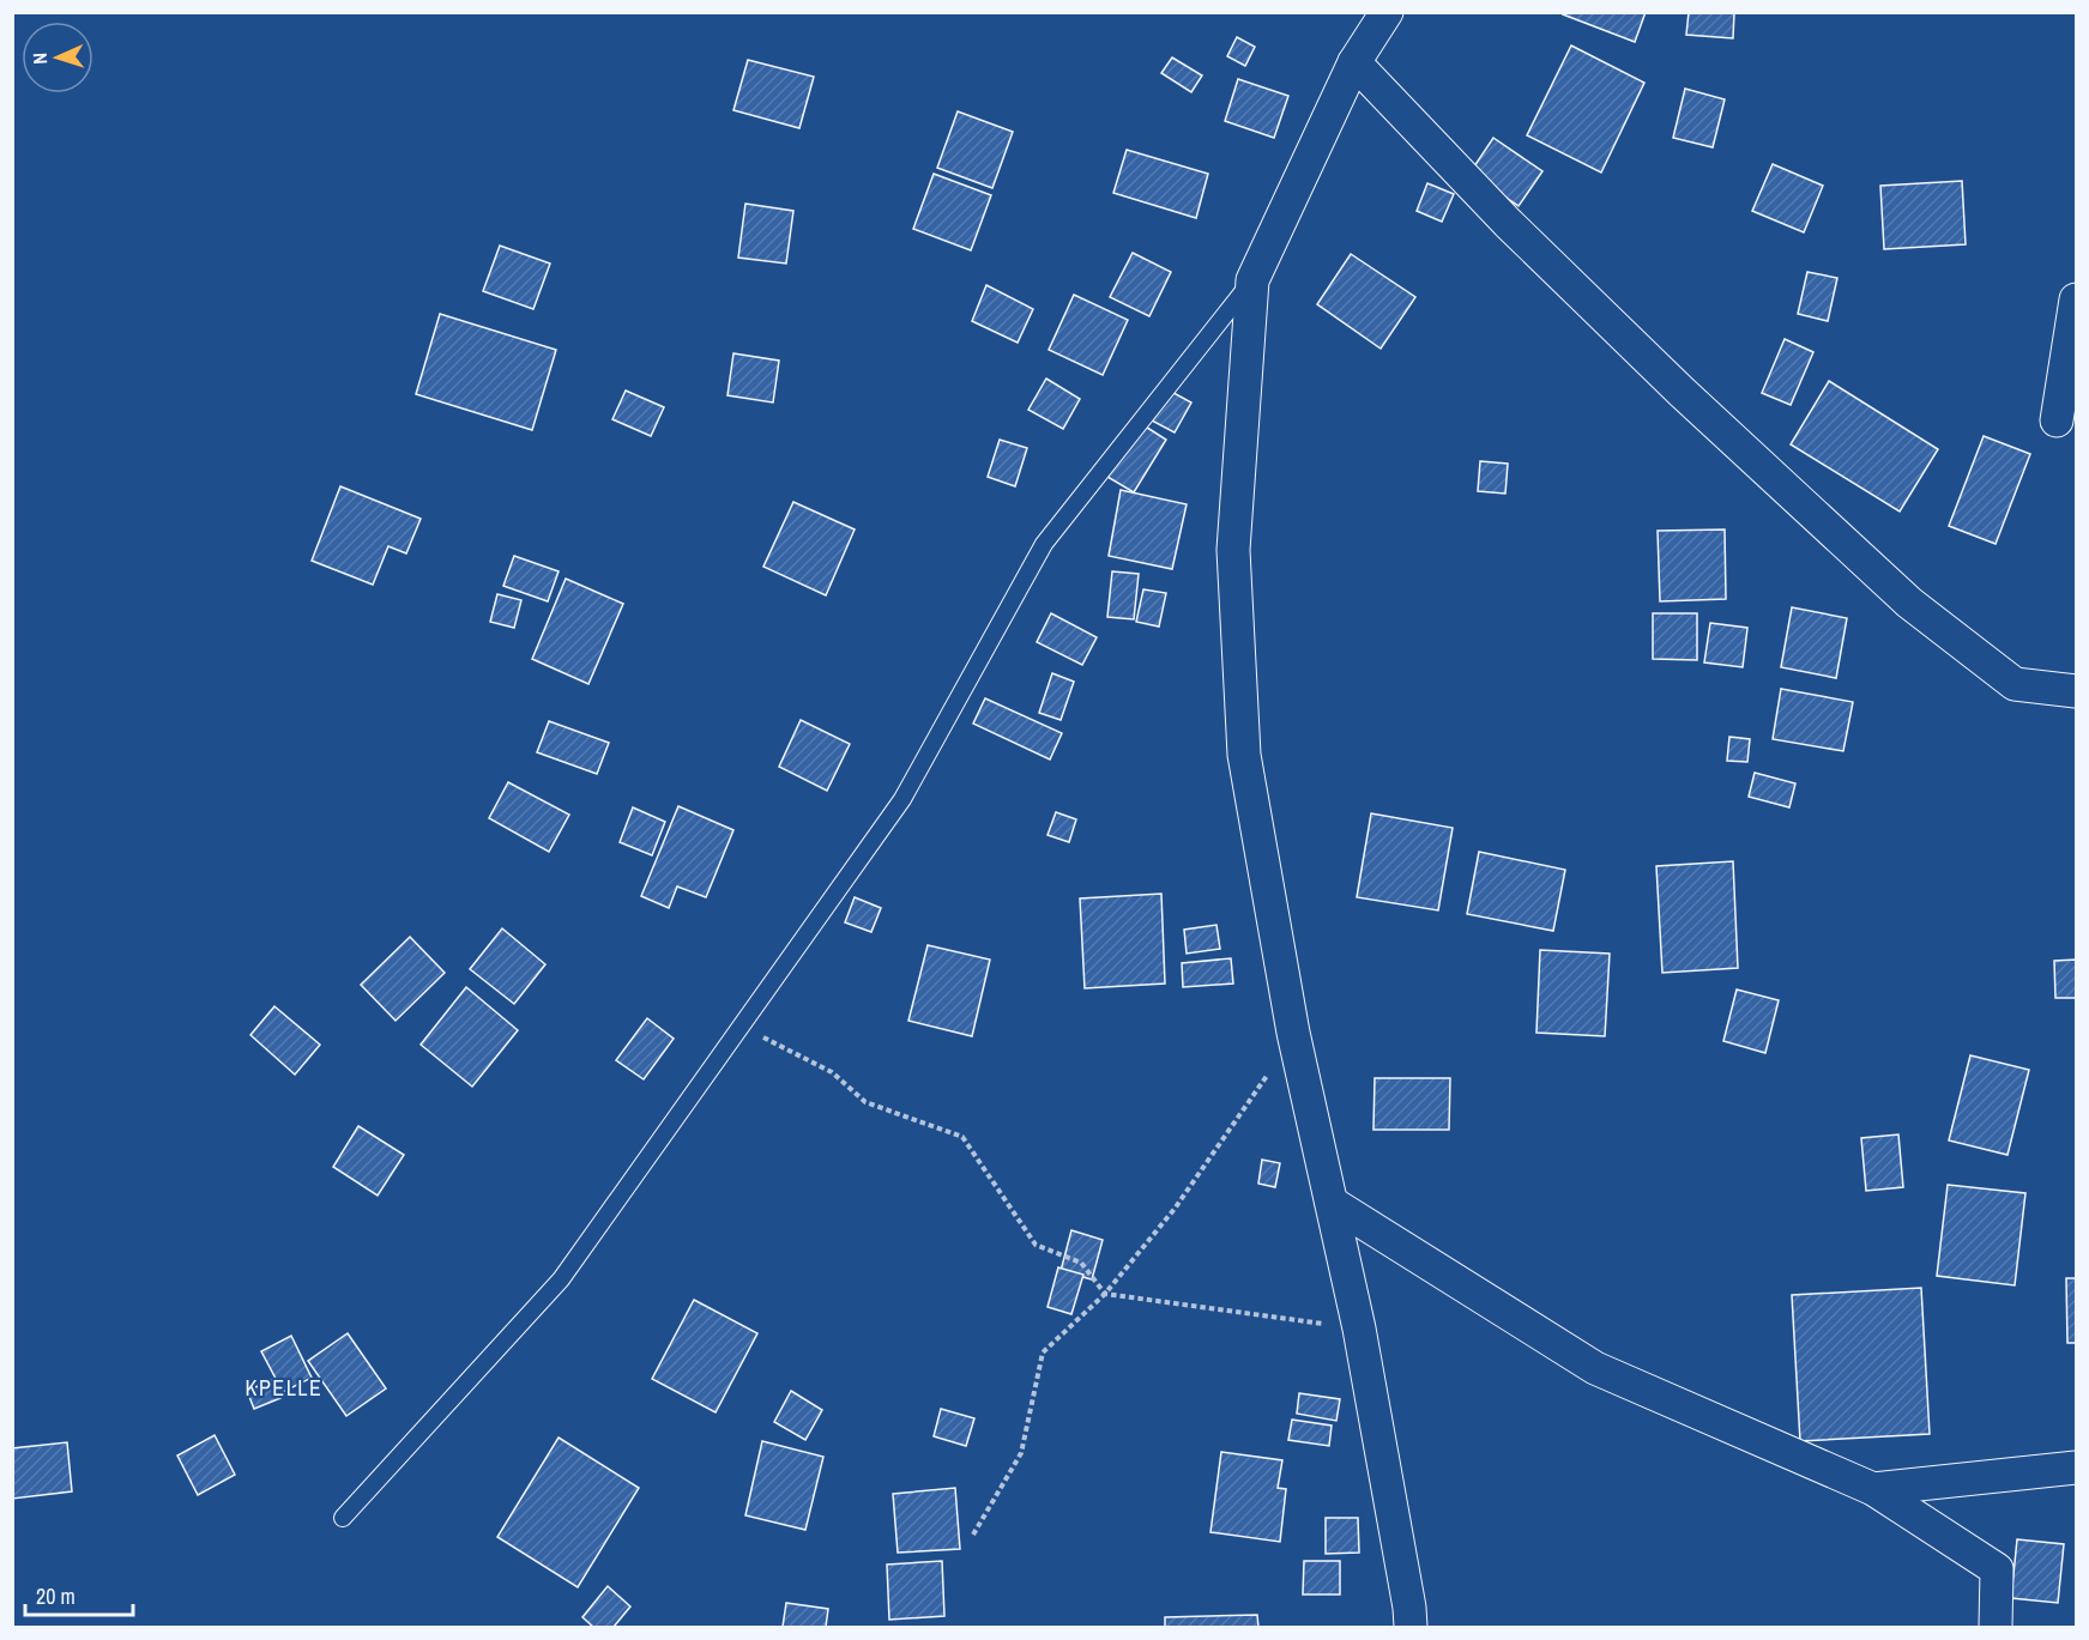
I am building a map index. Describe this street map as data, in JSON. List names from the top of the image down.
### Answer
{
  "districts": ["KPELLE"],
  "scale_bar": "20 m",
  "north": "left"
}
